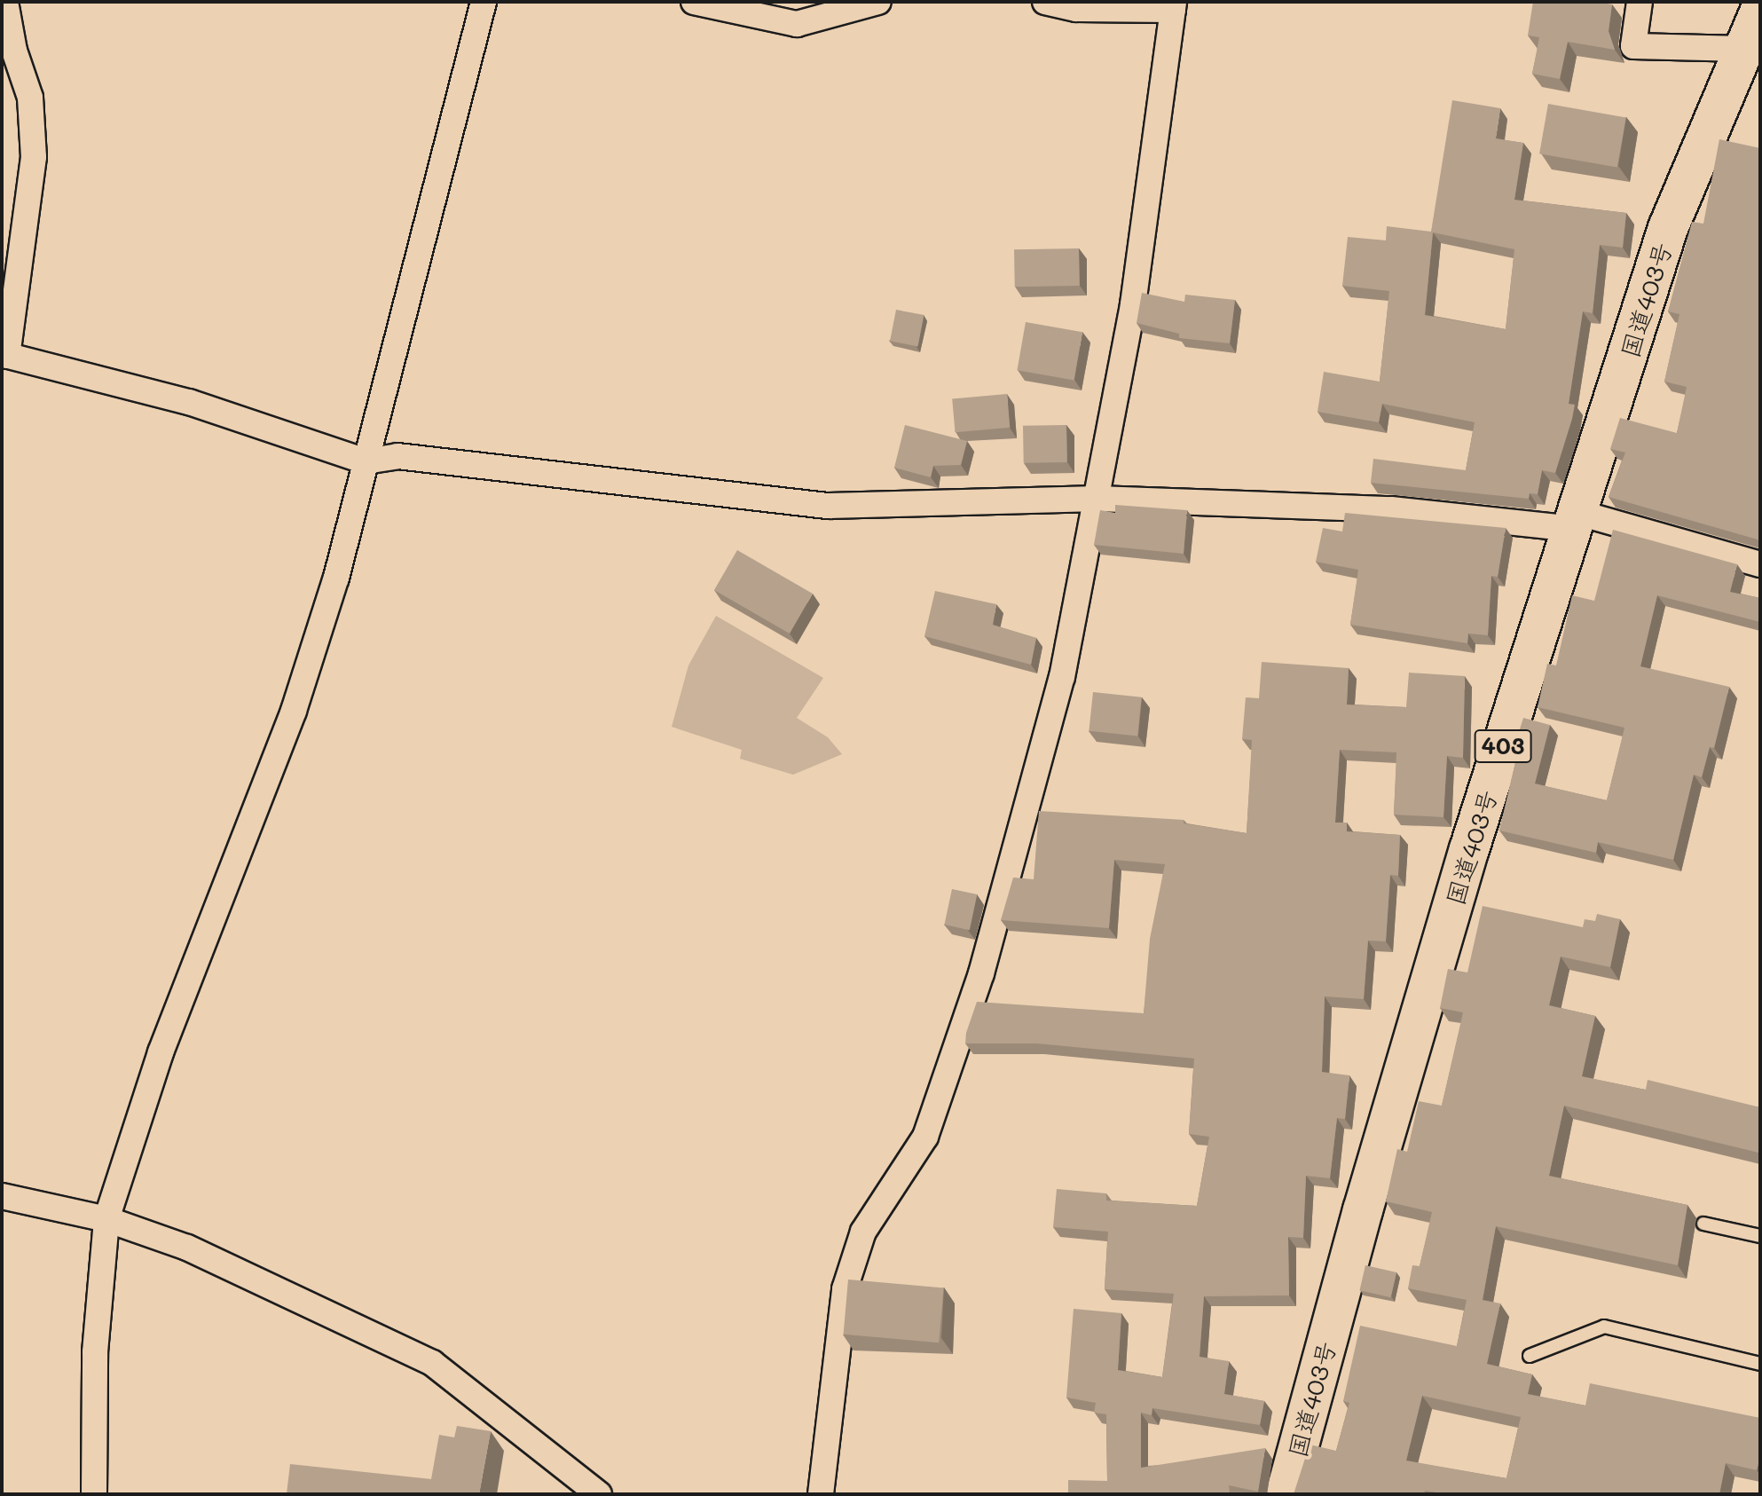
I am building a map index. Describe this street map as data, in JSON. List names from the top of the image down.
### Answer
{
  "streets": {
    "highway": ["国道403号", "403"]
  }
}
